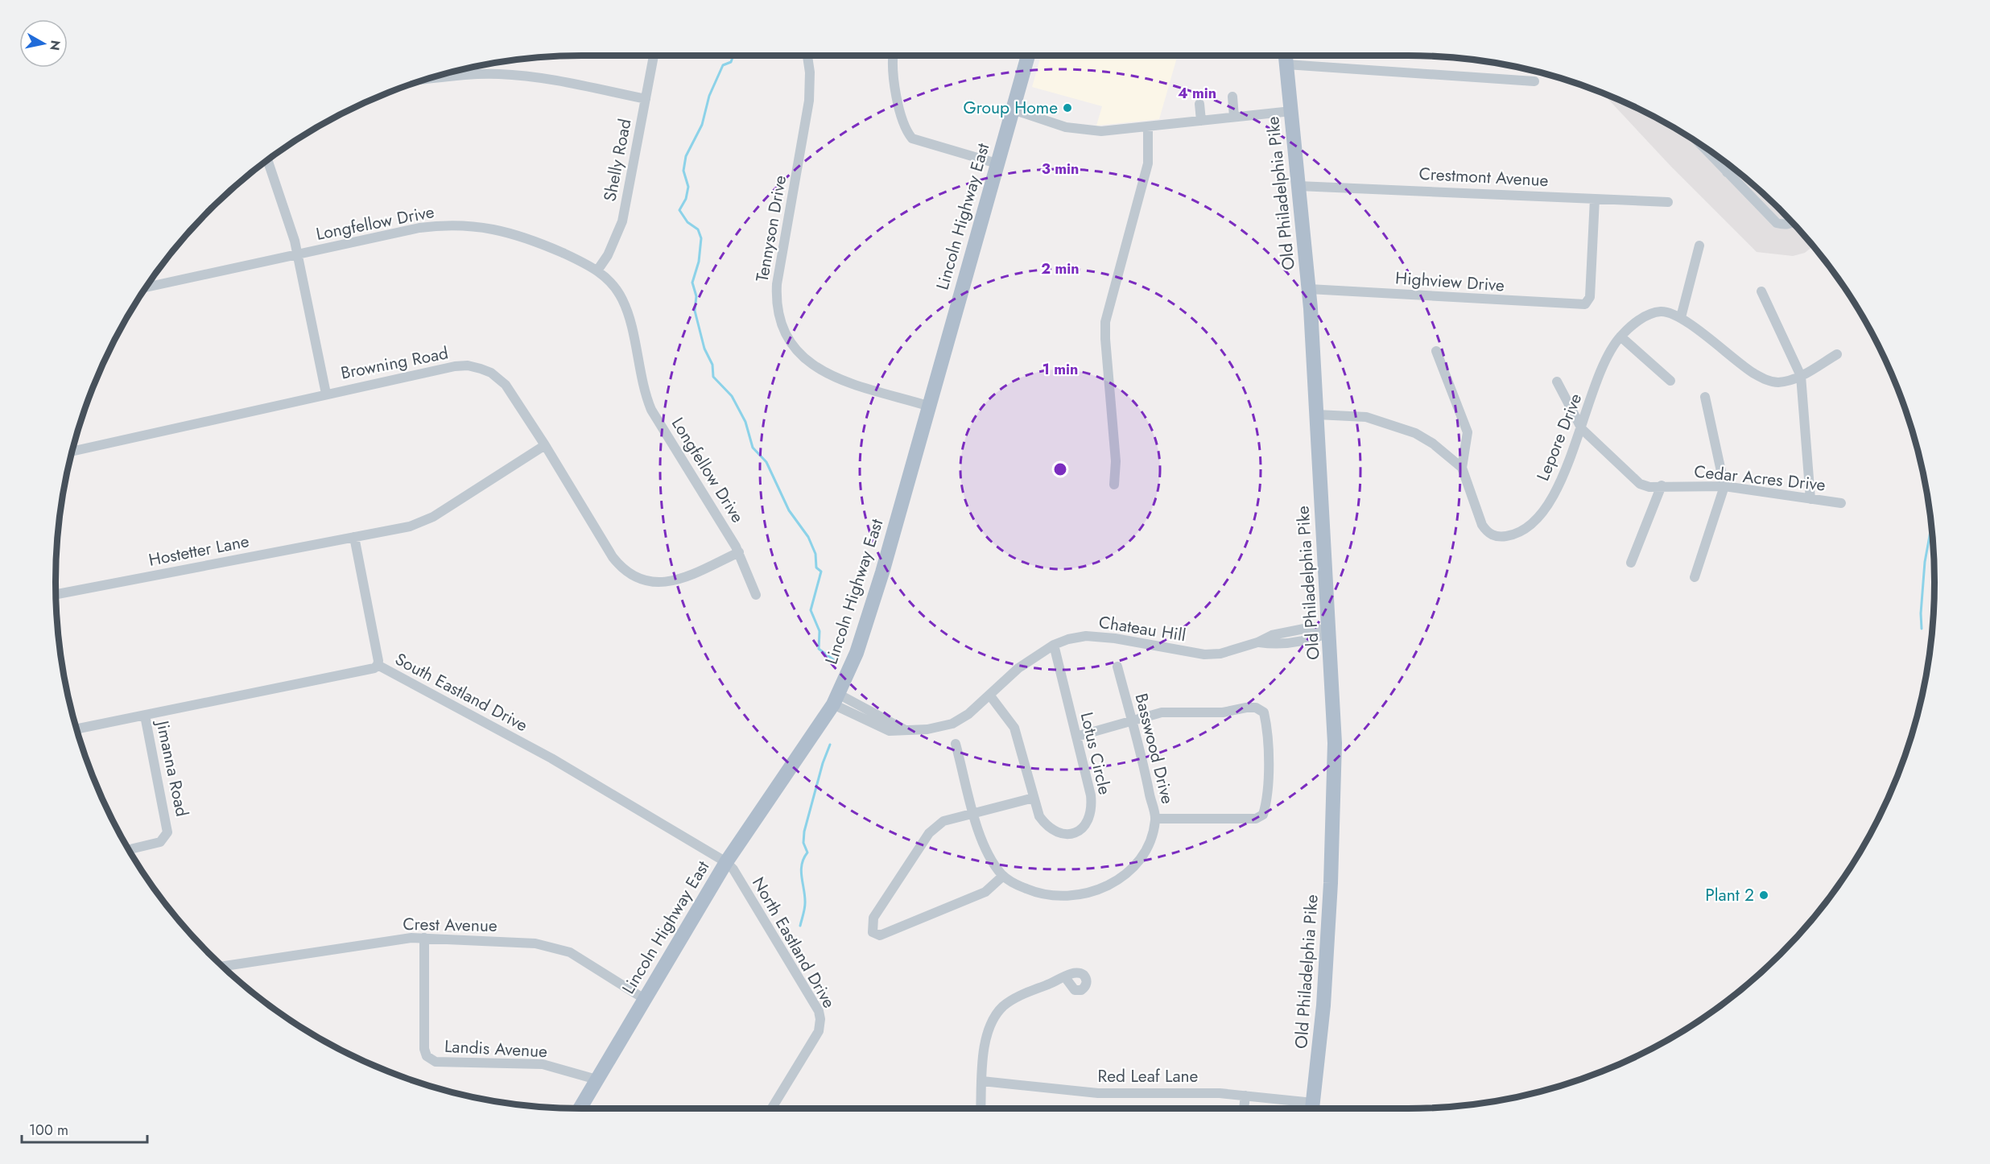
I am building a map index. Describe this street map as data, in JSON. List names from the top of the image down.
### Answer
{
  "streets": {
    "main road": ["Old Philadelphia Pike", "Lincoln Highway East"],
    "street": [
      "Shelly Road",
      "Crestmont Avenue",
      "Longfellow Drive",
      "Tennyson Drive",
      "Highview Drive",
      "Browning Road",
      "Lepore Drive",
      "Cedar Acres Drive",
      "Hostetter Lane",
      "Chateau Hill",
      "South Eastland Drive",
      "Basswood Drive",
      "Lotus Circle",
      "Jimanna Road",
      "Crest Avenue",
      "North Eastland Drive",
      "Landis Avenue",
      "Red Leaf Lane"
    ]
  },
  "crossings": [
    ["Shelly Road", "Longfellow Drive"],
    ["Crestmont Avenue", "Old Philadelphia Pike"],
    ["Crestmont Avenue", "Highview Drive"],
    ["Old Philadelphia Pike", "Highview Drive"],
    ["Old Philadelphia Pike", "Chateau Hill"],
    ["Lincoln Highway East", "Tennyson Drive"],
    ["Lincoln Highway East", "Chateau Hill"],
    ["Lincoln Highway East", "South Eastland Drive"],
    ["Lincoln Highway East", "Crest Avenue"],
    ["Lincoln Highway East", "North Eastland Drive"],
    ["Lincoln Highway East", "Landis Avenue"],
    ["Longfellow Drive", "Browning Road"],
    ["Browning Road", "Hostetter Lane"],
    ["Lepore Drive", "Cedar Acres Drive"],
    ["Chateau Hill", "Lotus Circle"],
    ["South Eastland Drive", "Jimanna Road"],
    ["South Eastland Drive", "North Eastland Drive"],
    ["Crest Avenue", "Landis Avenue"]
  ],
  "places": ["Group Home", "Plant 2"],
  "scale_bar": "100 m",
  "north": "right",
  "rings": [
    "4 min",
    "3 min",
    "2 min",
    "1 min"
  ]
}
